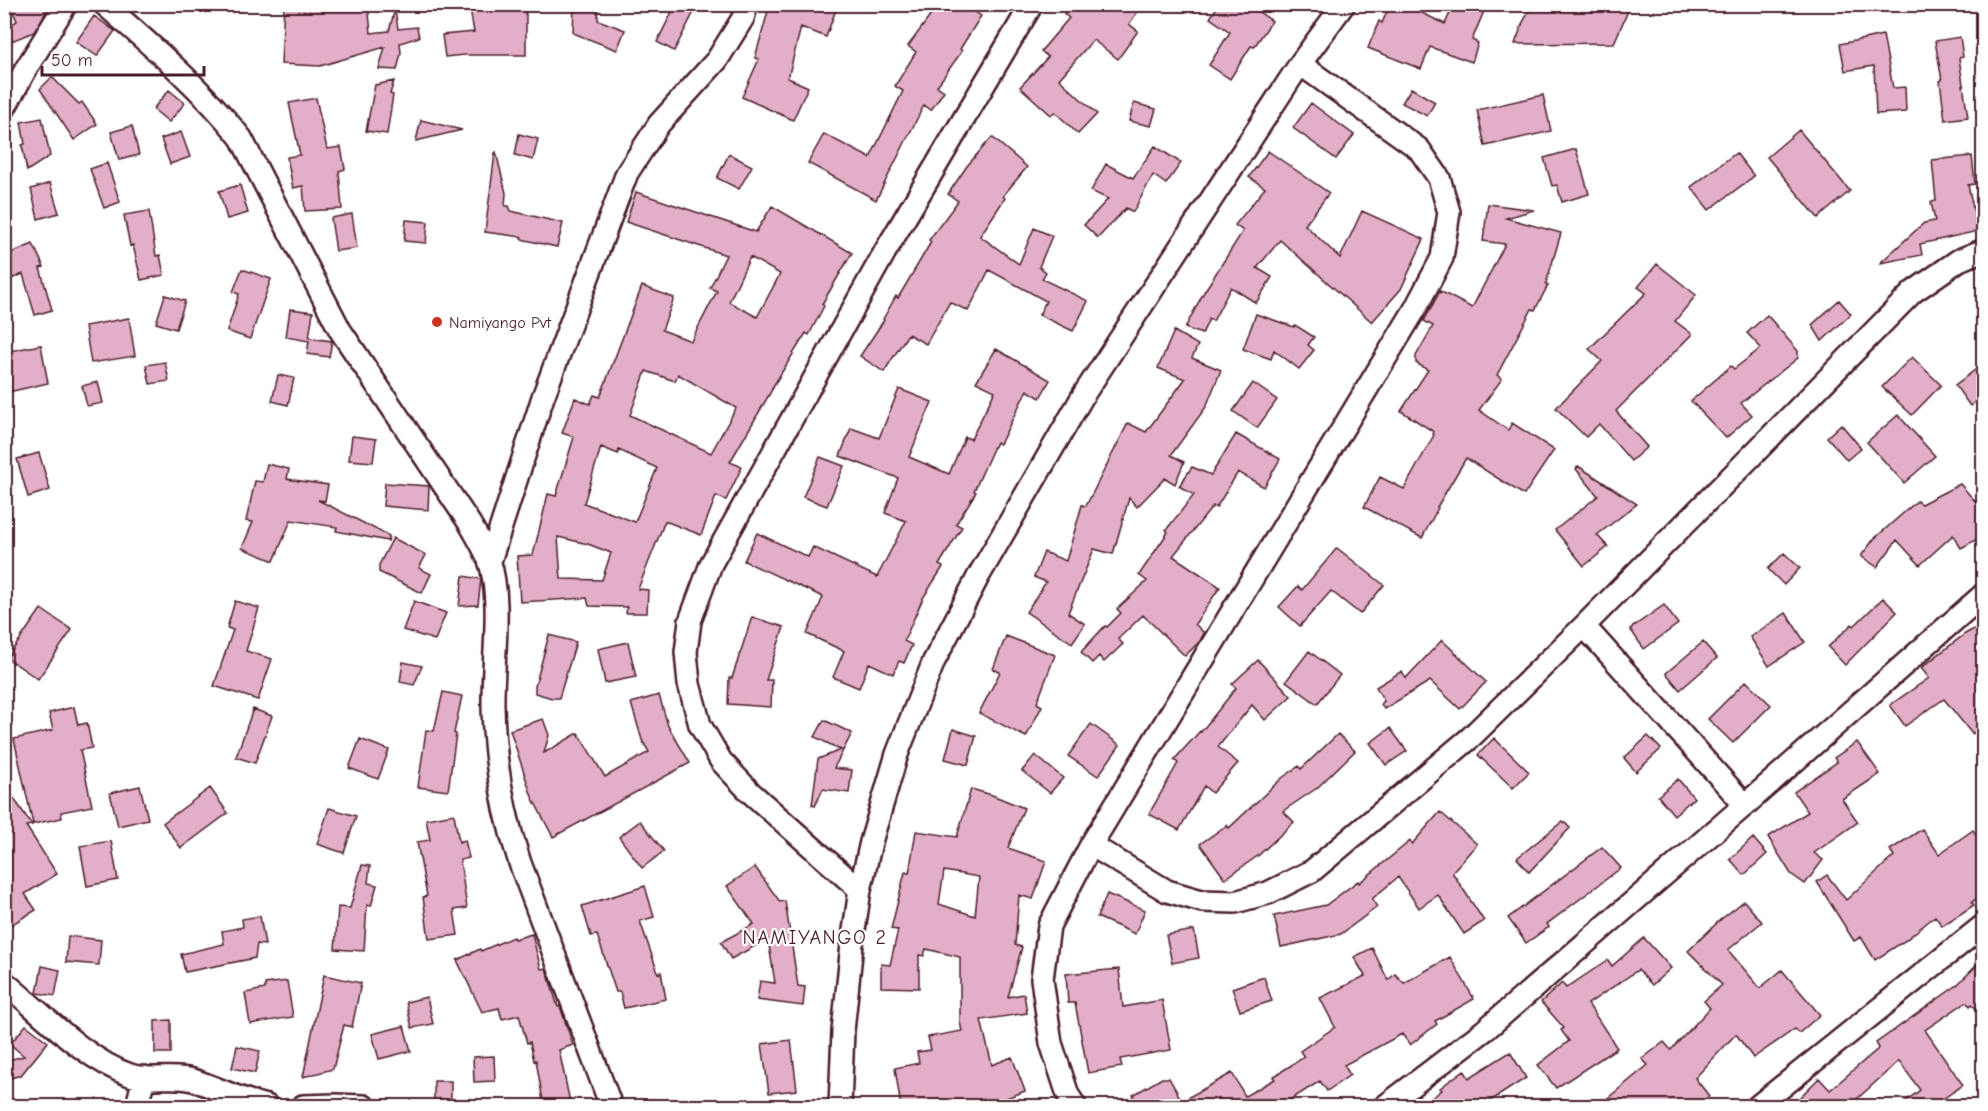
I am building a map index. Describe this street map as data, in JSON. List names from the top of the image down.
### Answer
{
  "districts": ["NAMIYANGO 2"],
  "places": ["Namiyango Pvt"],
  "scale_bar": "50 m"
}
